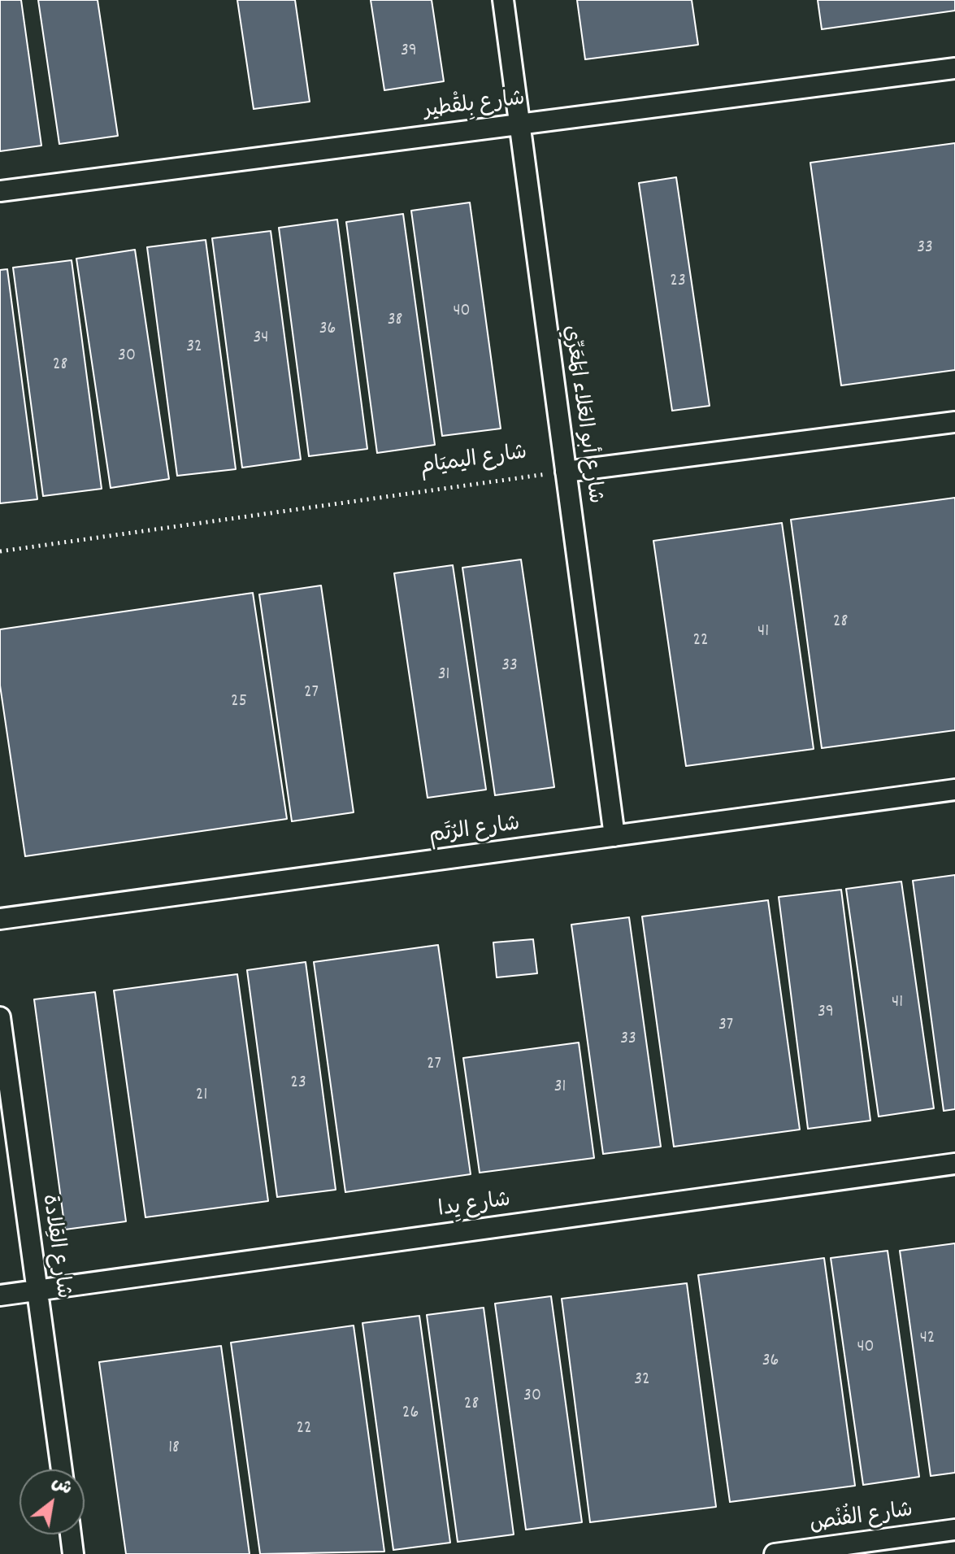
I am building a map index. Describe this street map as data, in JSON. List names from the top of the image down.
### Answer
{
  "streets": {
    "street": [
      "شارع بِلقْطير",
      "شارع أبو العَلاء المَعَرِّي",
      "شارع الرُتَم",
      "شارع يِدا",
      "شارع القِلادة",
      "شارع الفُنْص"
    ],
    "path": ["شارع اليميَام"]
  },
  "crossings": [
    ["شارع بِلقْطير", "شارع أبو العَلاء المَعَرِّي"],
    ["شارع أبو العَلاء المَعَرِّي", "شارع اليميَام"],
    ["شارع أبو العَلاء المَعَرِّي", "شارع الرُتَم"],
    ["شارع يِدا", "شارع القِلادة"]
  ],
  "house_numbers": [
    "39",
    "33",
    "23",
    "40",
    "38",
    "36",
    "34",
    "32",
    "30",
    "28",
    "28",
    "41",
    "22",
    "33",
    "31",
    "27",
    "25",
    "41",
    "39",
    "37",
    "33",
    "27",
    "23",
    "31",
    "21",
    "42",
    "40",
    "36",
    "32",
    "30",
    "28",
    "26",
    "22",
    "18"
  ],
  "north": "top right"
}
